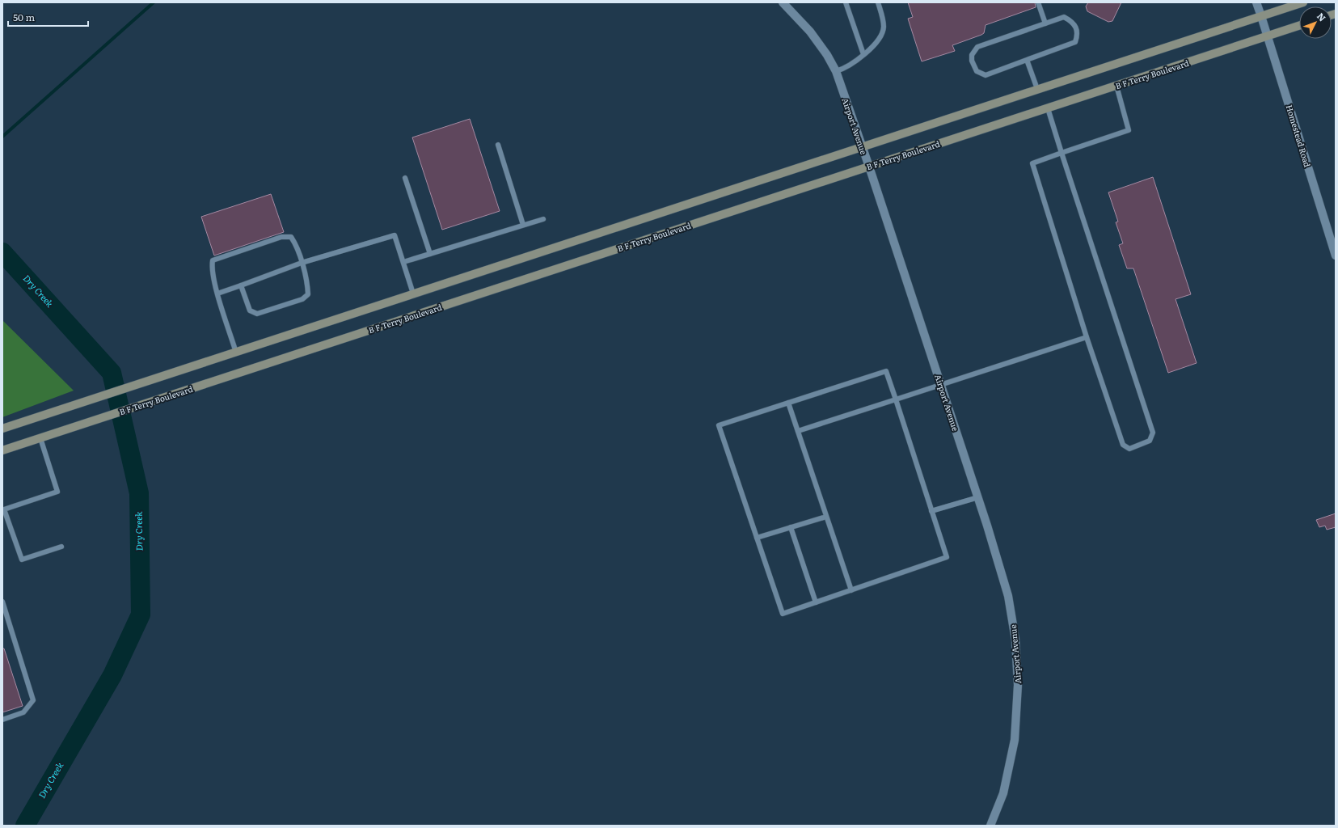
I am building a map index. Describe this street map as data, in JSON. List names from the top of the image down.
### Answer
{
  "streets": {
    "main road": ["B F Terry Boulevard"],
    "street": ["Airport Avenue", "Homestead Road"]
  },
  "crossings": [
    ["B F Terry Boulevard", "Airport Avenue"],
    ["B F Terry Boulevard", "Homestead Road"]
  ],
  "water": ["Dry Creek"],
  "scale_bar": "50 m",
  "north": "top right"
}
